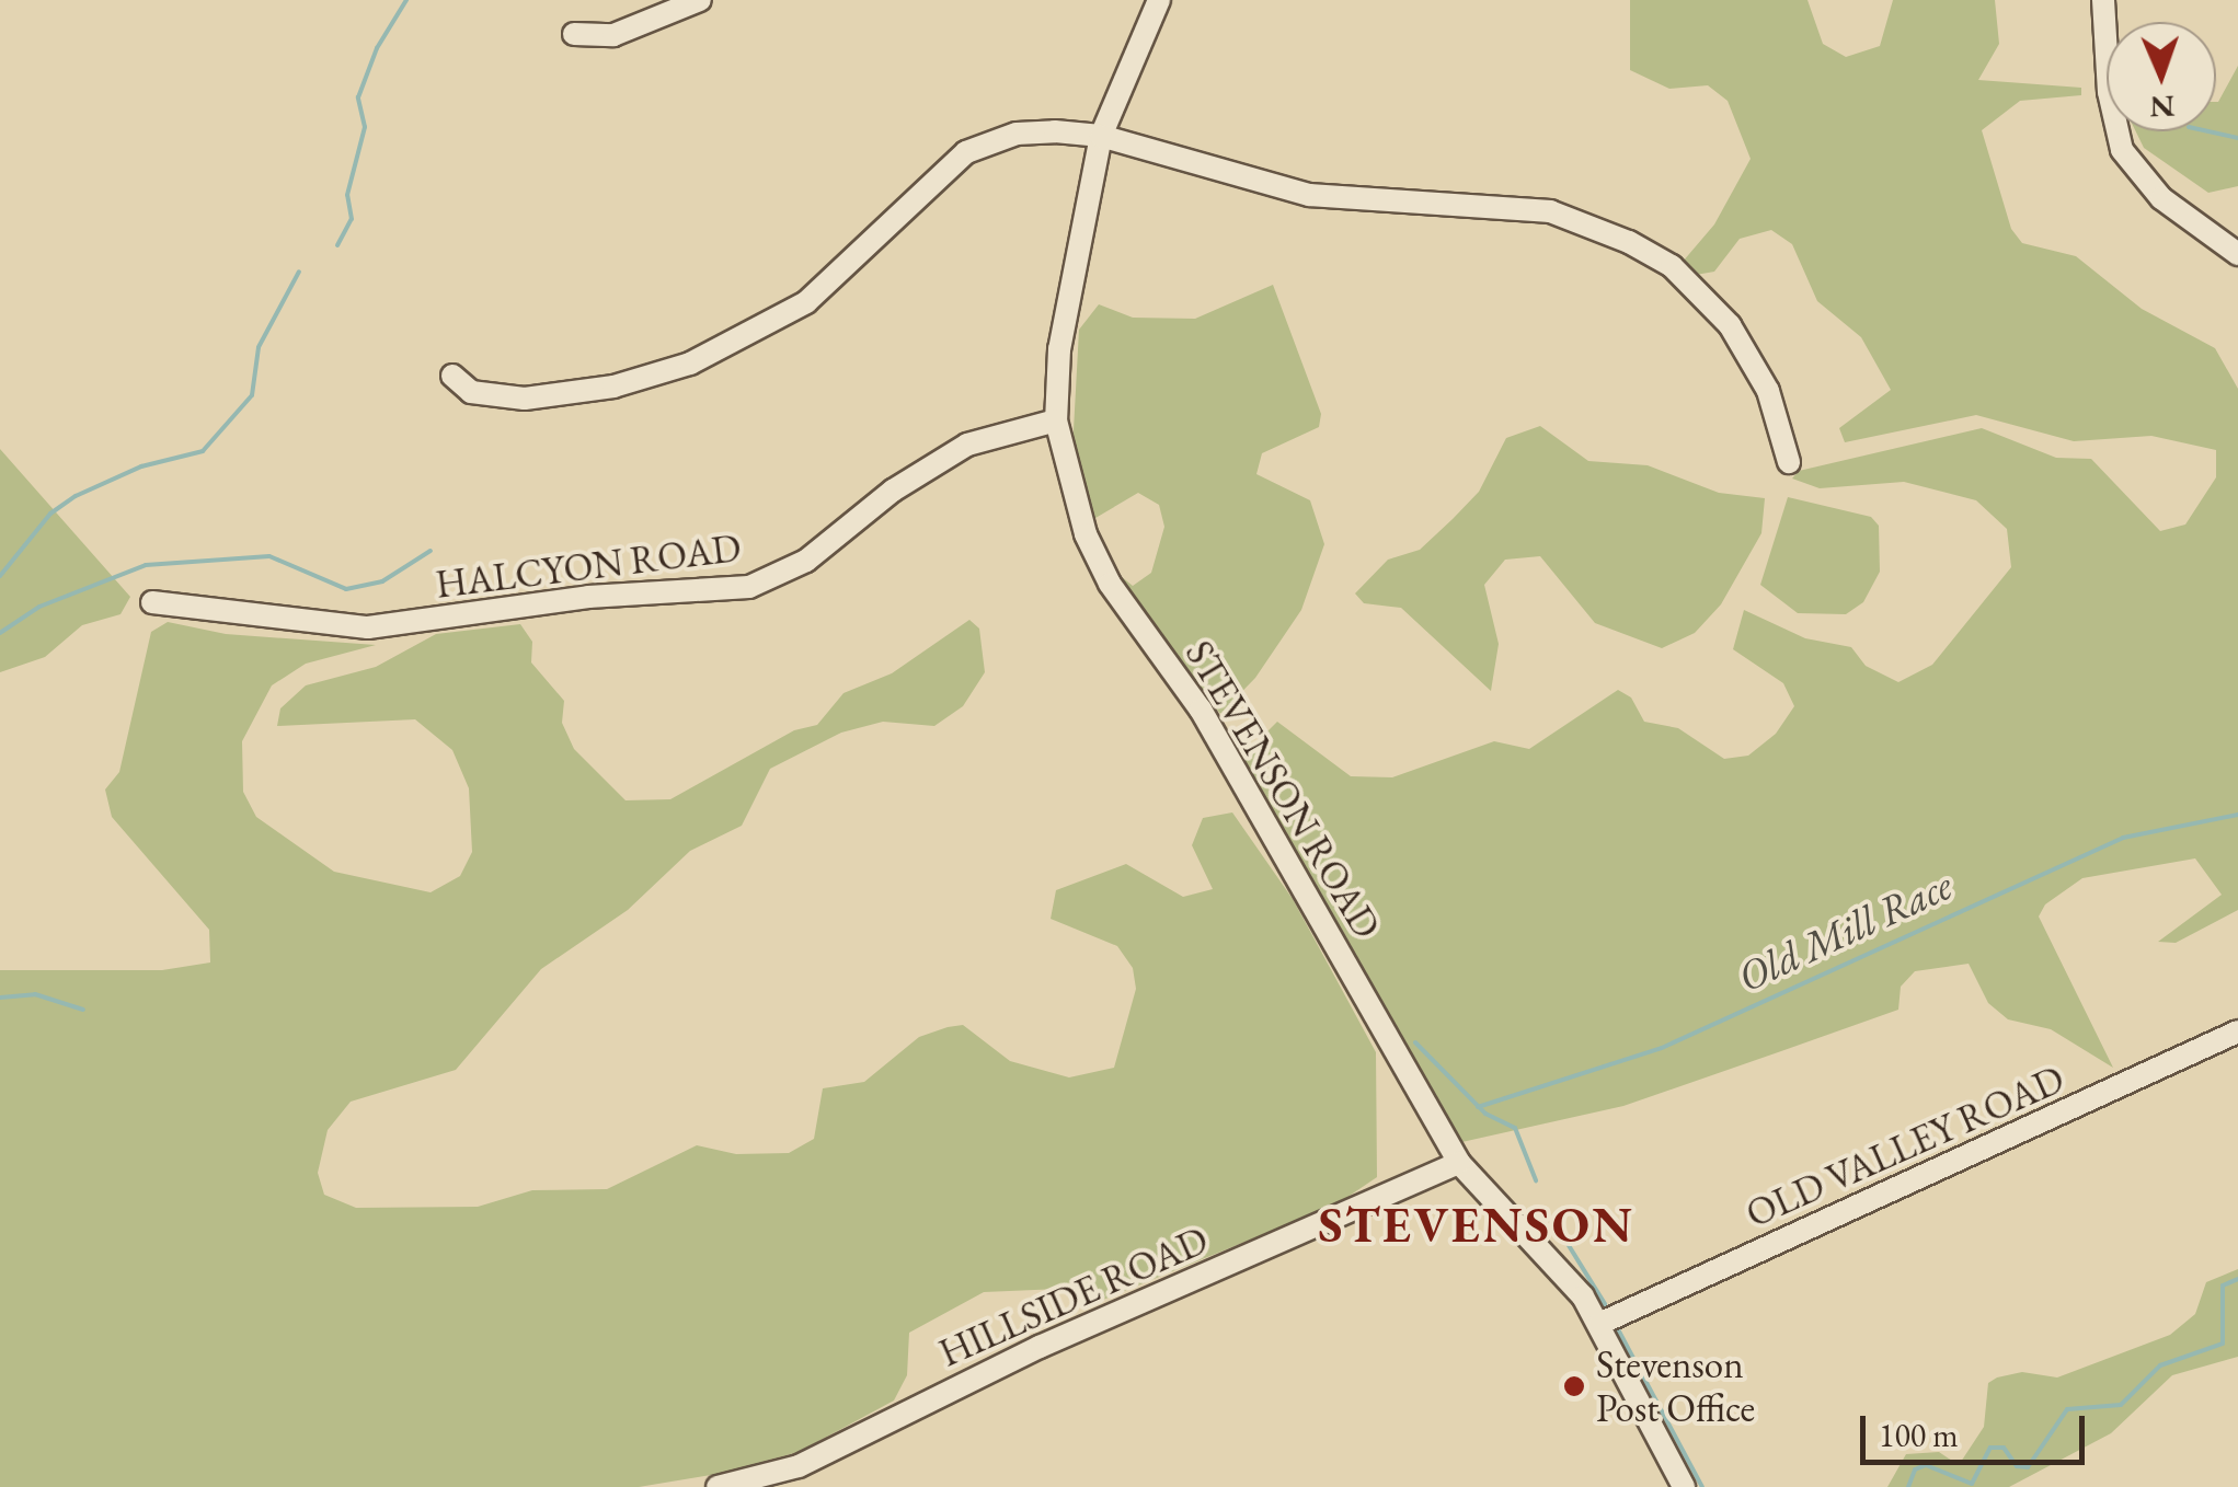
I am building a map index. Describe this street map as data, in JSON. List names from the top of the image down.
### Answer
{
  "streets": {
    "street": [
      "HALCYON ROAD",
      "STEVENSON ROAD",
      "OLD VALLEY ROAD",
      "HILLSIDE ROAD"
    ]
  },
  "crossings": [
    ["HALCYON ROAD", "STEVENSON ROAD"],
    ["STEVENSON ROAD", "OLD VALLEY ROAD"],
    ["STEVENSON ROAD", "HILLSIDE ROAD"]
  ],
  "districts": ["STEVENSON"],
  "water": ["Old Mill Race"],
  "places": ["Stevenson Post Office"],
  "scale_bar": "100 m",
  "north": "bottom"
}
